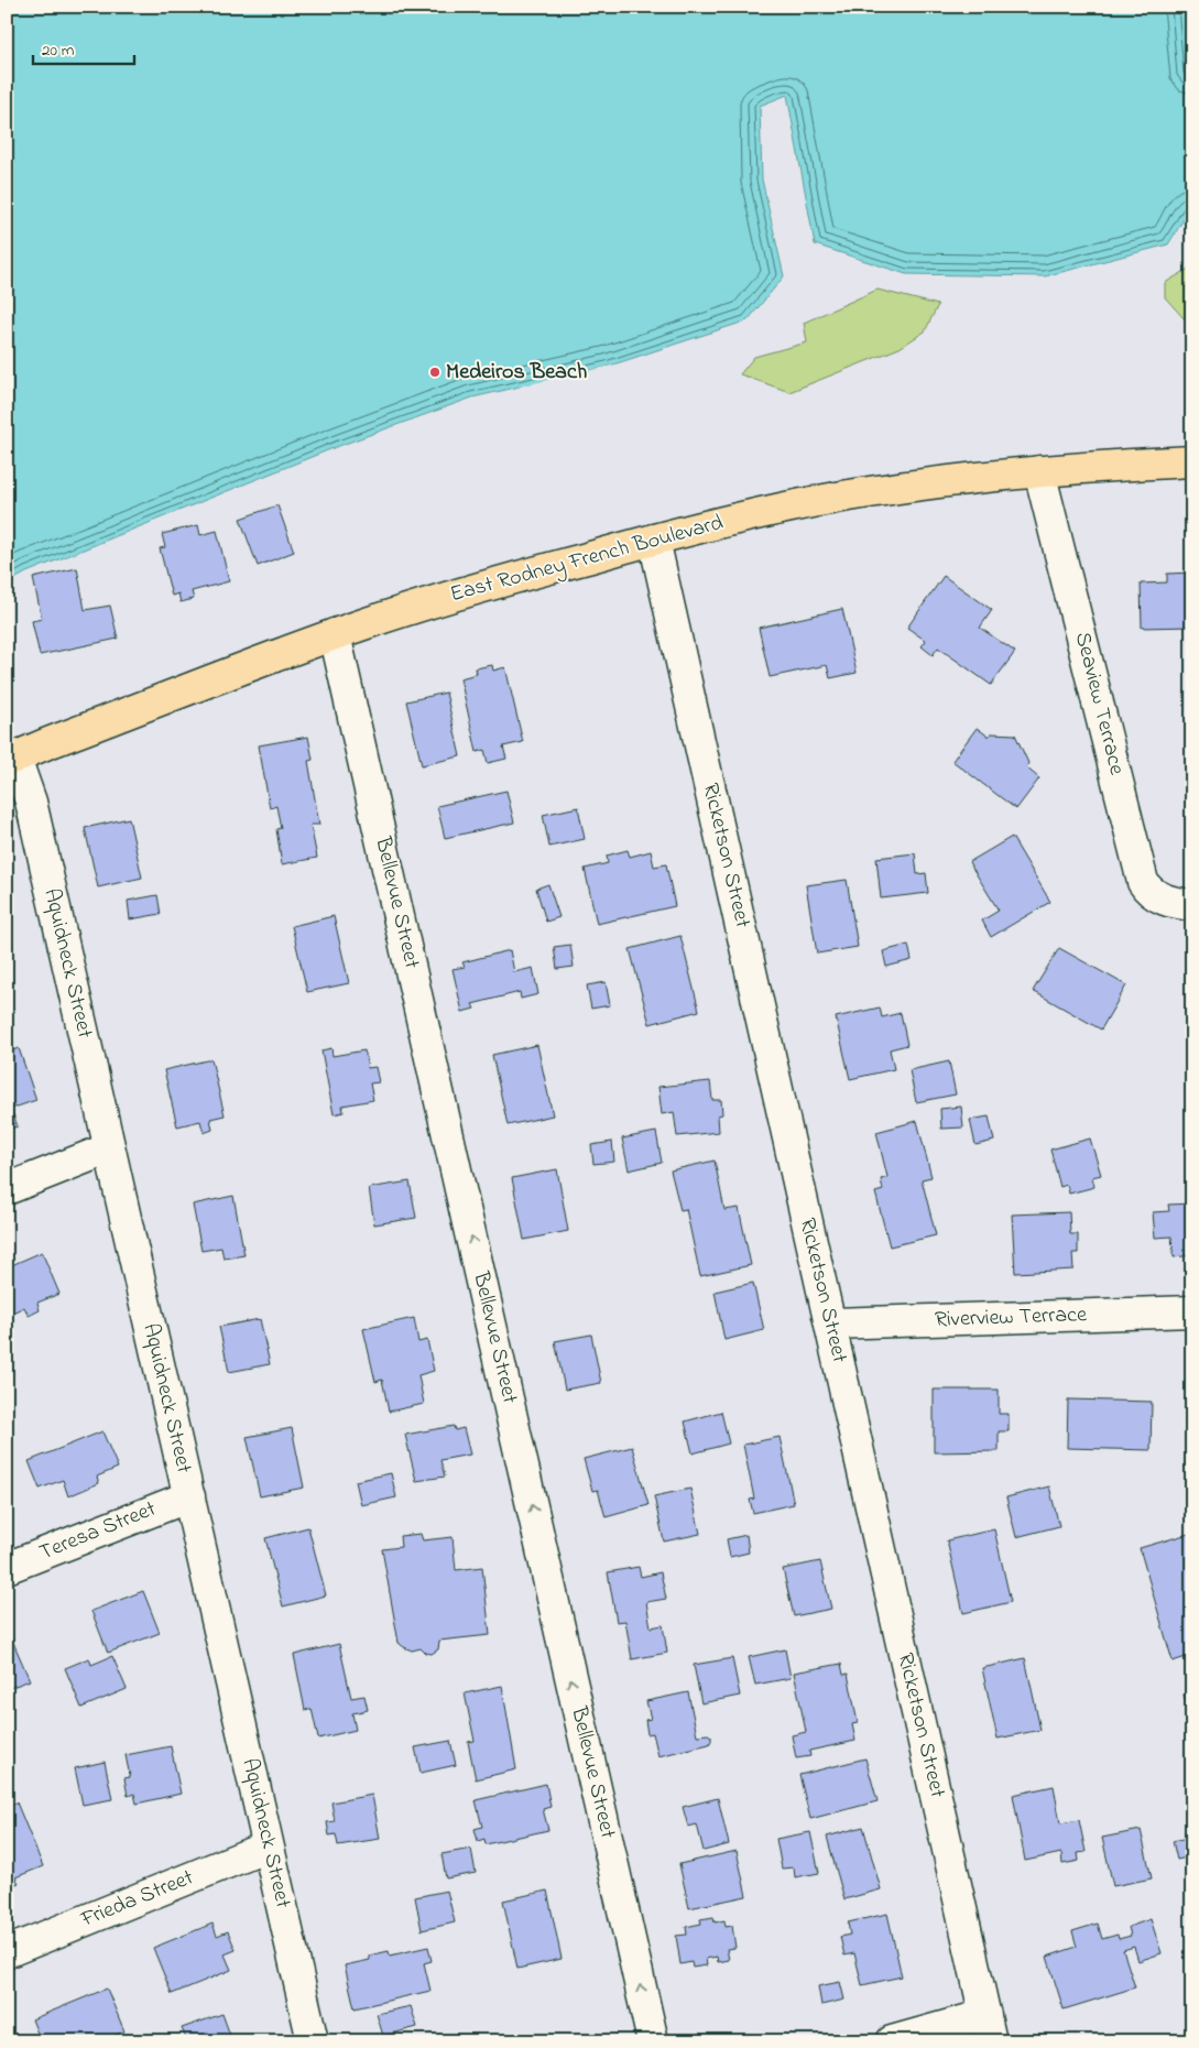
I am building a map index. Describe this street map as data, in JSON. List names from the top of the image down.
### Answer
{
  "streets": {
    "main road": ["East Rodney French Boulevard"],
    "street": [
      "Seaview Terrace",
      "Ricketson Street",
      "Bellevue Street",
      "Aquidneck Street",
      "Riverview Terrace",
      "Teresa Street",
      "Frieda Street"
    ]
  },
  "crossings": [
    ["East Rodney French Boulevard", "Seaview Terrace"],
    ["East Rodney French Boulevard", "Ricketson Street"],
    ["East Rodney French Boulevard", "Bellevue Street"],
    ["East Rodney French Boulevard", "Aquidneck Street"],
    ["Ricketson Street", "Riverview Terrace"],
    ["Aquidneck Street", "Teresa Street"],
    ["Aquidneck Street", "Frieda Street"]
  ],
  "one_way": ["Bellevue Street"],
  "places": ["Medeiros Beach"],
  "scale_bar": "20 m"
}
